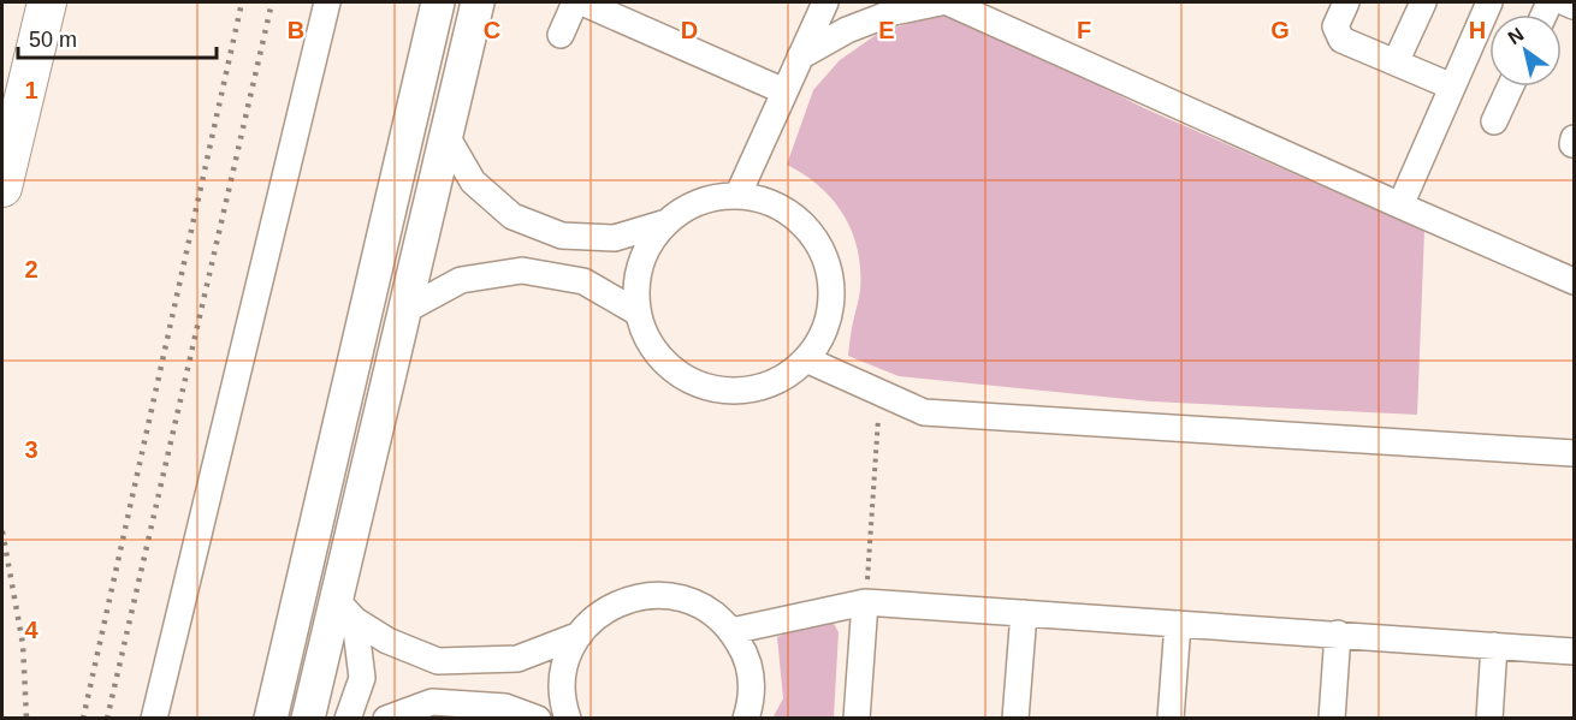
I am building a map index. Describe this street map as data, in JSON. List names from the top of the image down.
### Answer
{
  "scale_bar": "50 m",
  "north": "top left",
  "grid": {
    "columns": [
      "B",
      "C",
      "D",
      "E",
      "F",
      "G",
      "H"
    ],
    "rows": [
      "1",
      "2",
      "3",
      "4"
    ]
  }
}
